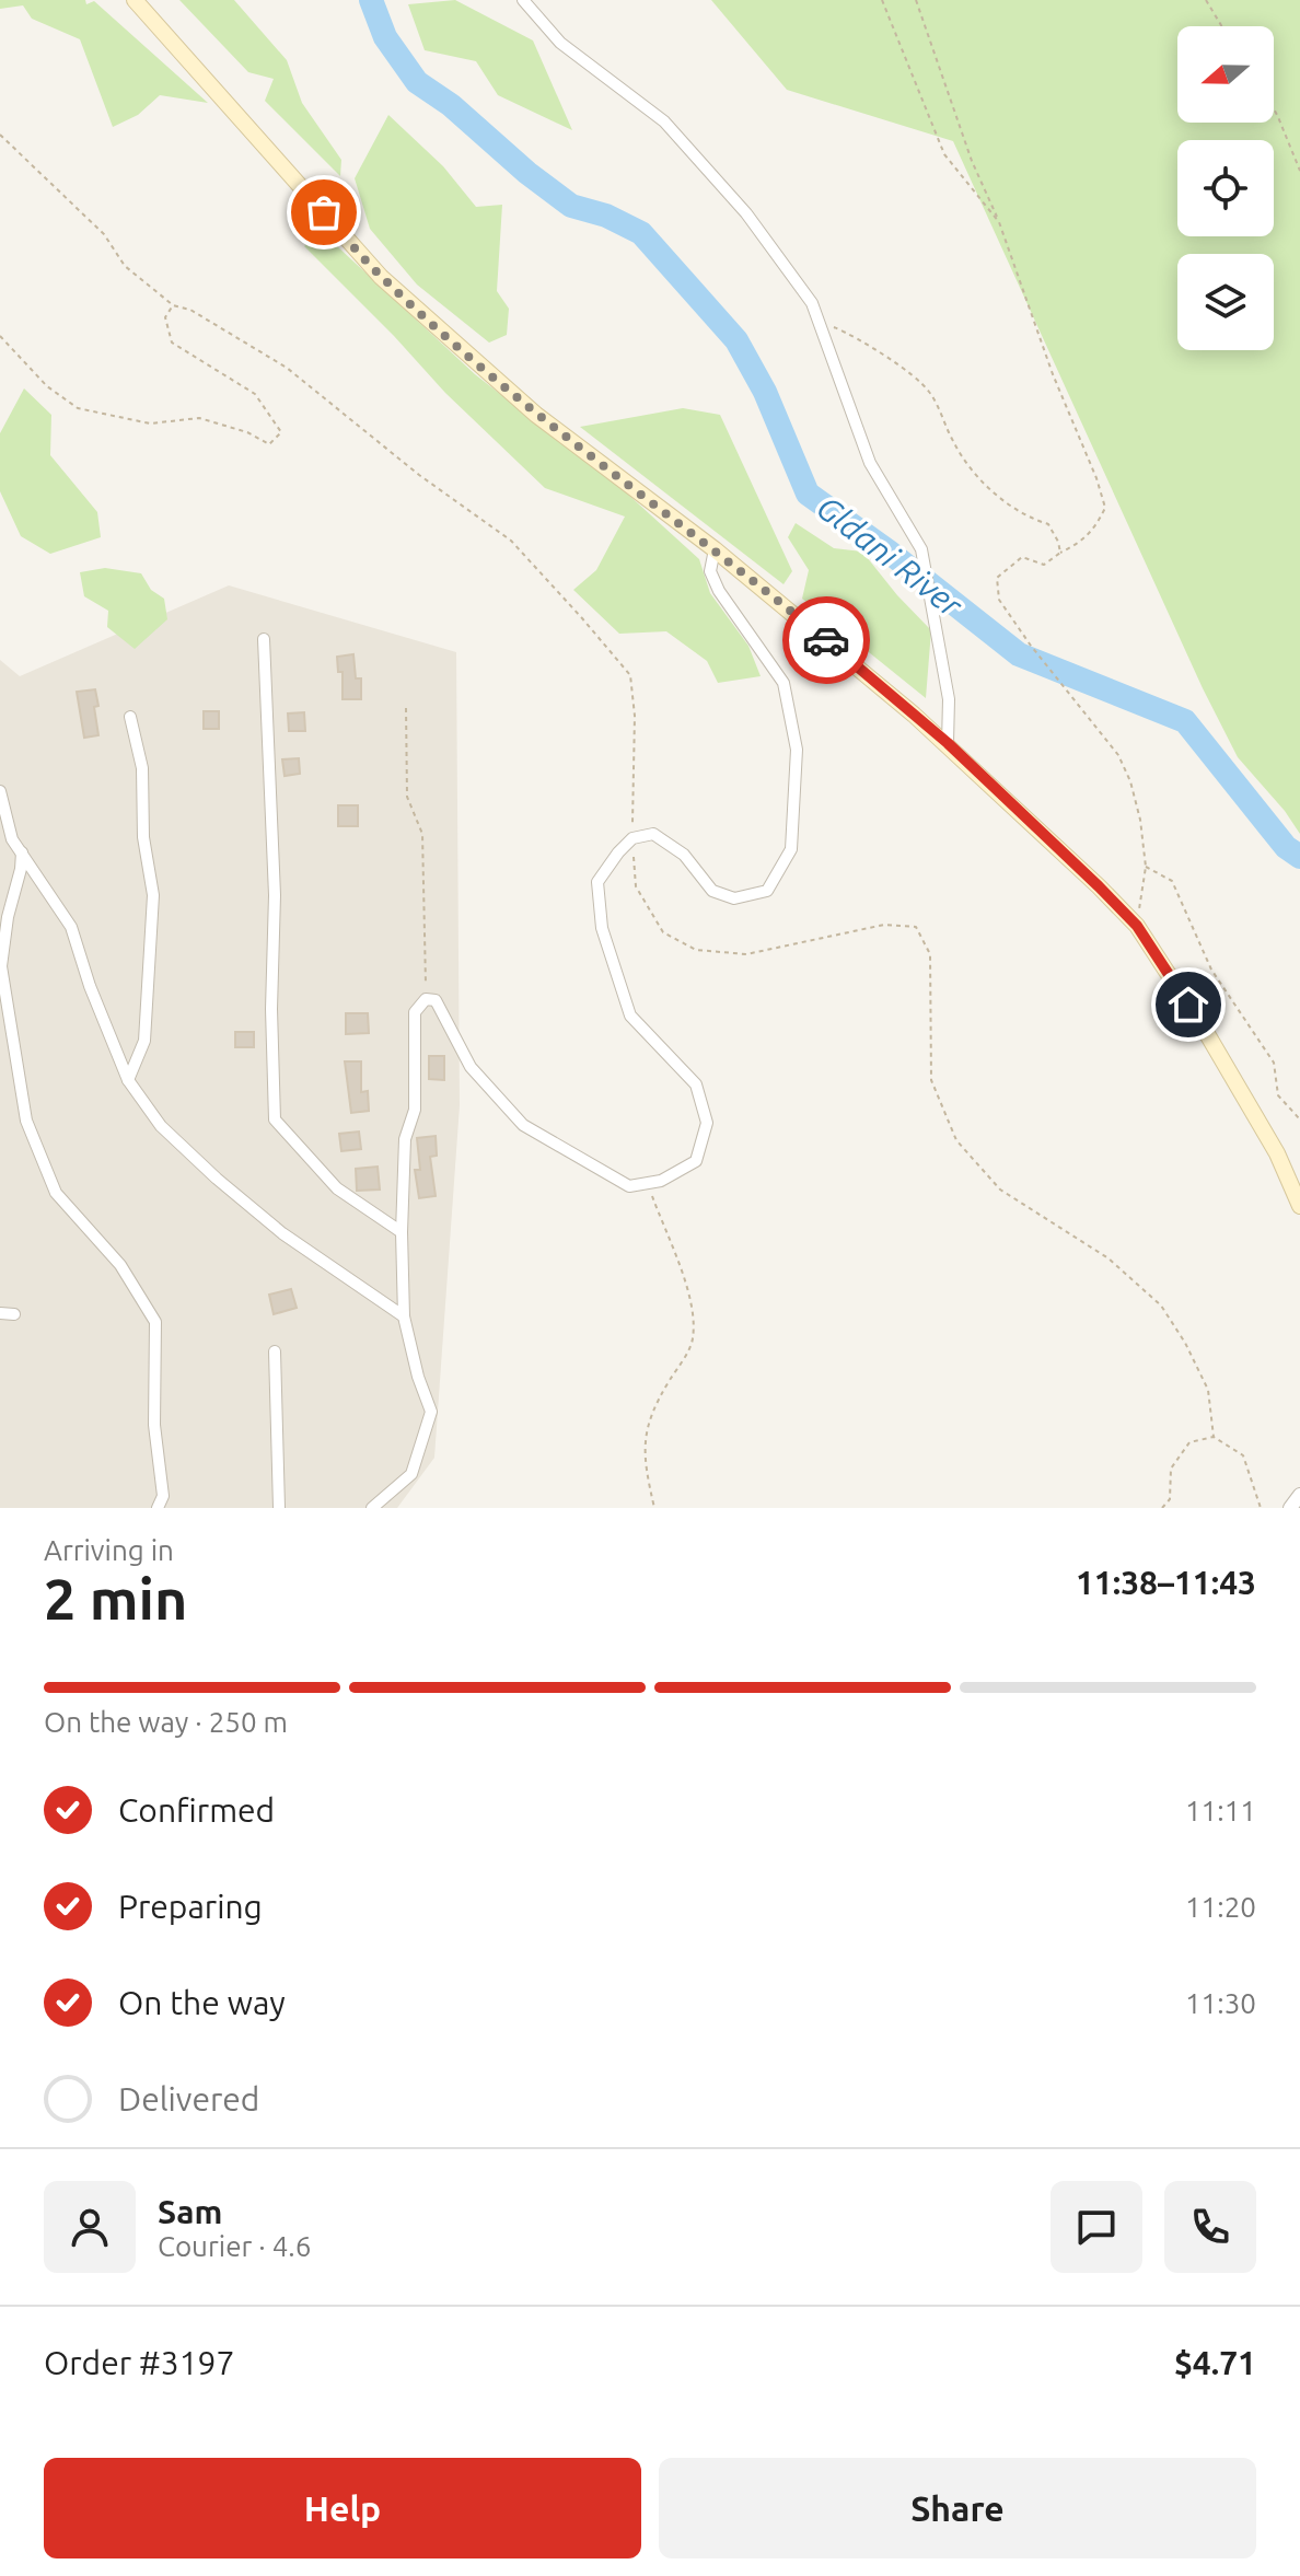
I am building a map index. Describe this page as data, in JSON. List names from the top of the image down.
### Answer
{
  "water": ["Gldani River"],
  "north": "left",
  "page": {
    "heading": ["2 min", "Arriving in", "11:38–11:43"],
    "panel": [
      "Sam",
      "Courier · 4.6",
      "Order #3197",
      "$4.71"
    ],
    "bar": "On the way · 250 m",
    "list": [
      ["Confirmed", "11:11"],
      ["Preparing", "11:20"],
      ["On the way", "11:30"],
      "Delivered"
    ],
    "buttons": ["Help", "Share"]
  }
}
